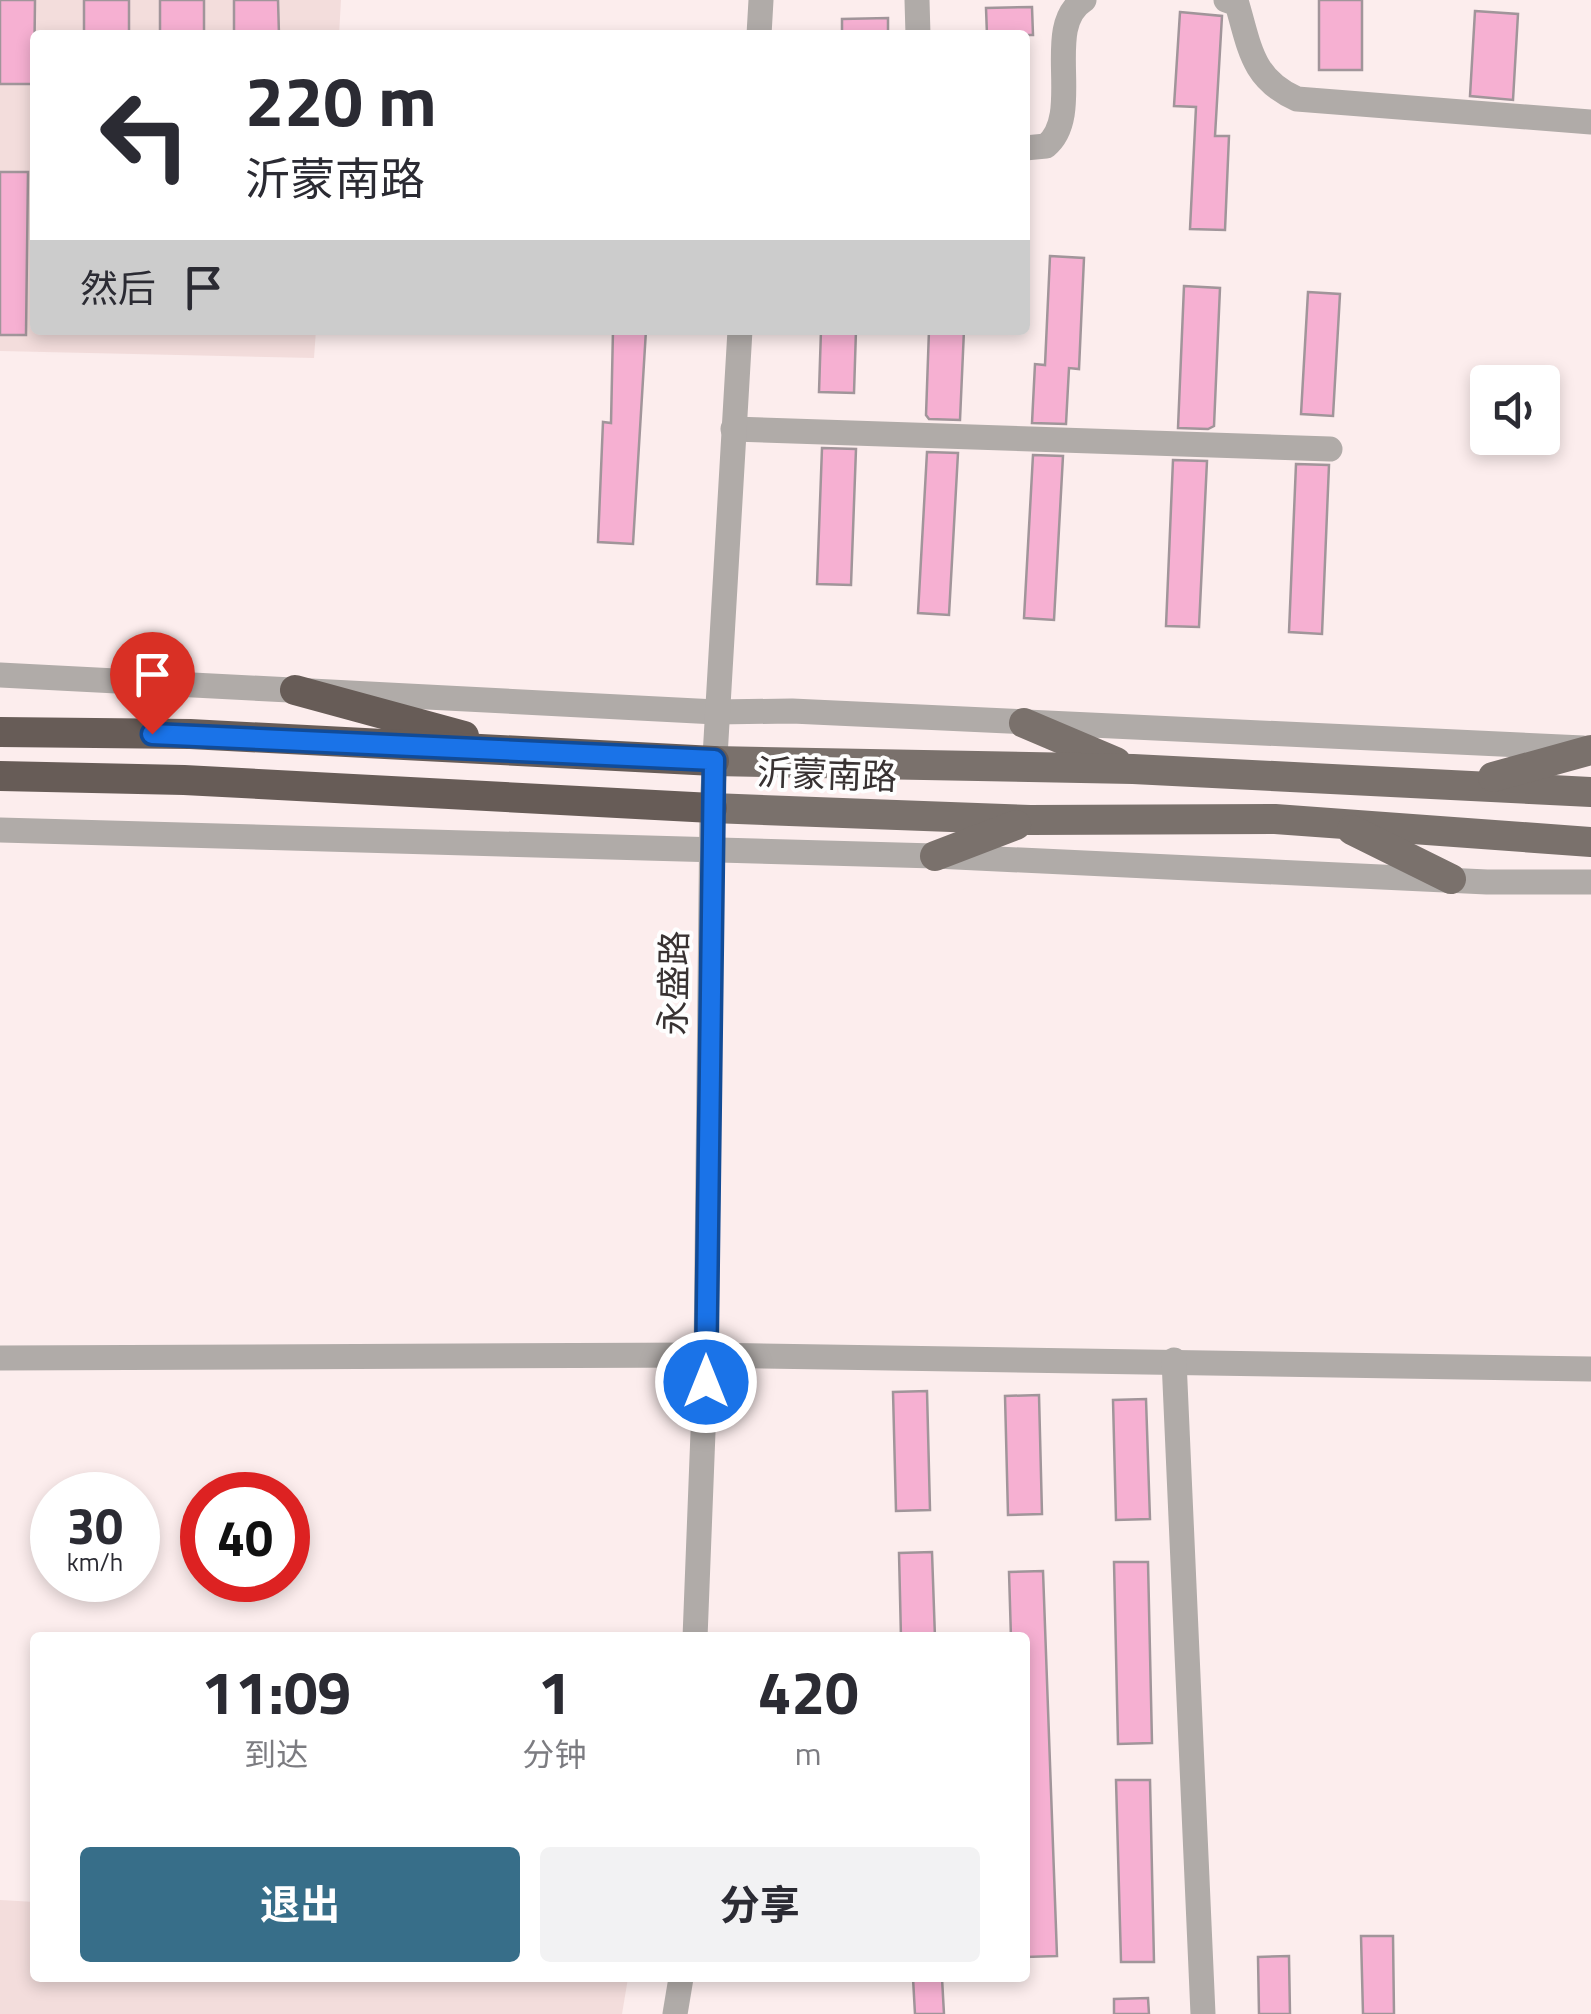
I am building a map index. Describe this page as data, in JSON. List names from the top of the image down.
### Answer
{
  "streets": {
    "highway": ["沂蒙南路"],
    "street": ["永盛路"]
  },
  "crossings": [
    ["沂蒙南路", "永盛路"]
  ],
  "page": {
    "turn": ["220 m", "沂蒙南路"],
    "then": "然后",
    "speed": "30 km/h",
    "limit": "40",
    "eta": [
      "11:09",
      "到达",
      "1",
      "分钟",
      "420",
      "m"
    ],
    "buttons": ["退出", "分享"]
  }
}
